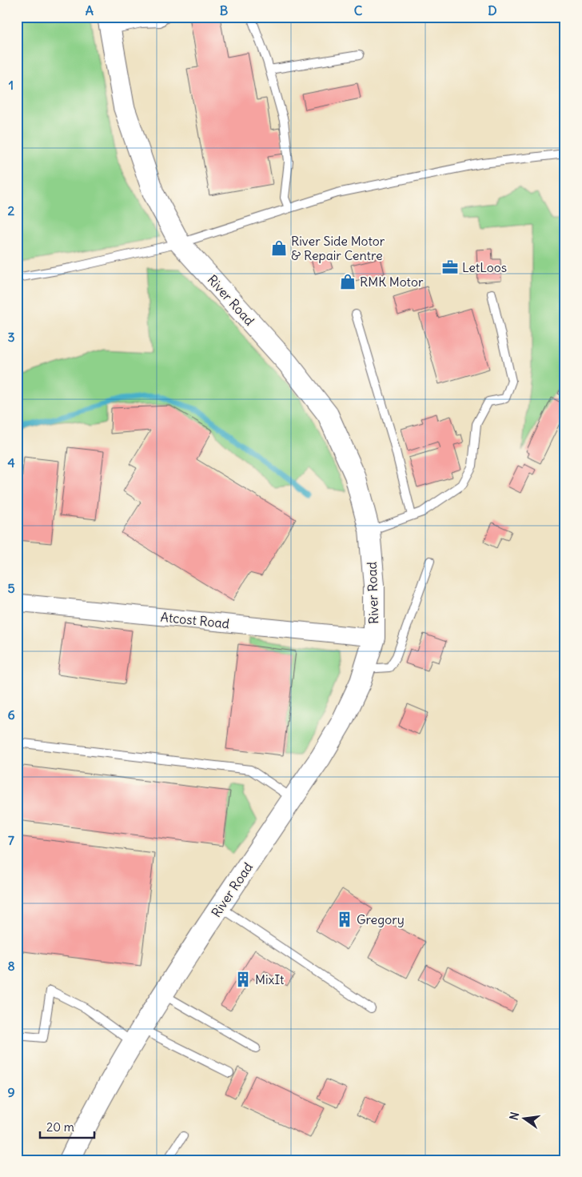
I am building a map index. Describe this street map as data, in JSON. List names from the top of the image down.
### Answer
{
  "streets": {
    "street": ["River Road", "Atcost Road"]
  },
  "crossings": [
    ["River Road", "Atcost Road"]
  ],
  "places": {
    "shop": ["River Side Motor & Repair Centre", "RMK Motor"],
    "office": ["LetLoos"],
    "building": ["Gregory", "MixIt"]
  },
  "scale_bar": "20 m",
  "north": "left",
  "grid": {
    "columns": [
      "A",
      "B",
      "C",
      "D"
    ],
    "rows": [
      "1",
      "2",
      "3",
      "4",
      "5",
      "6",
      "7",
      "8",
      "9"
    ]
  }
}
